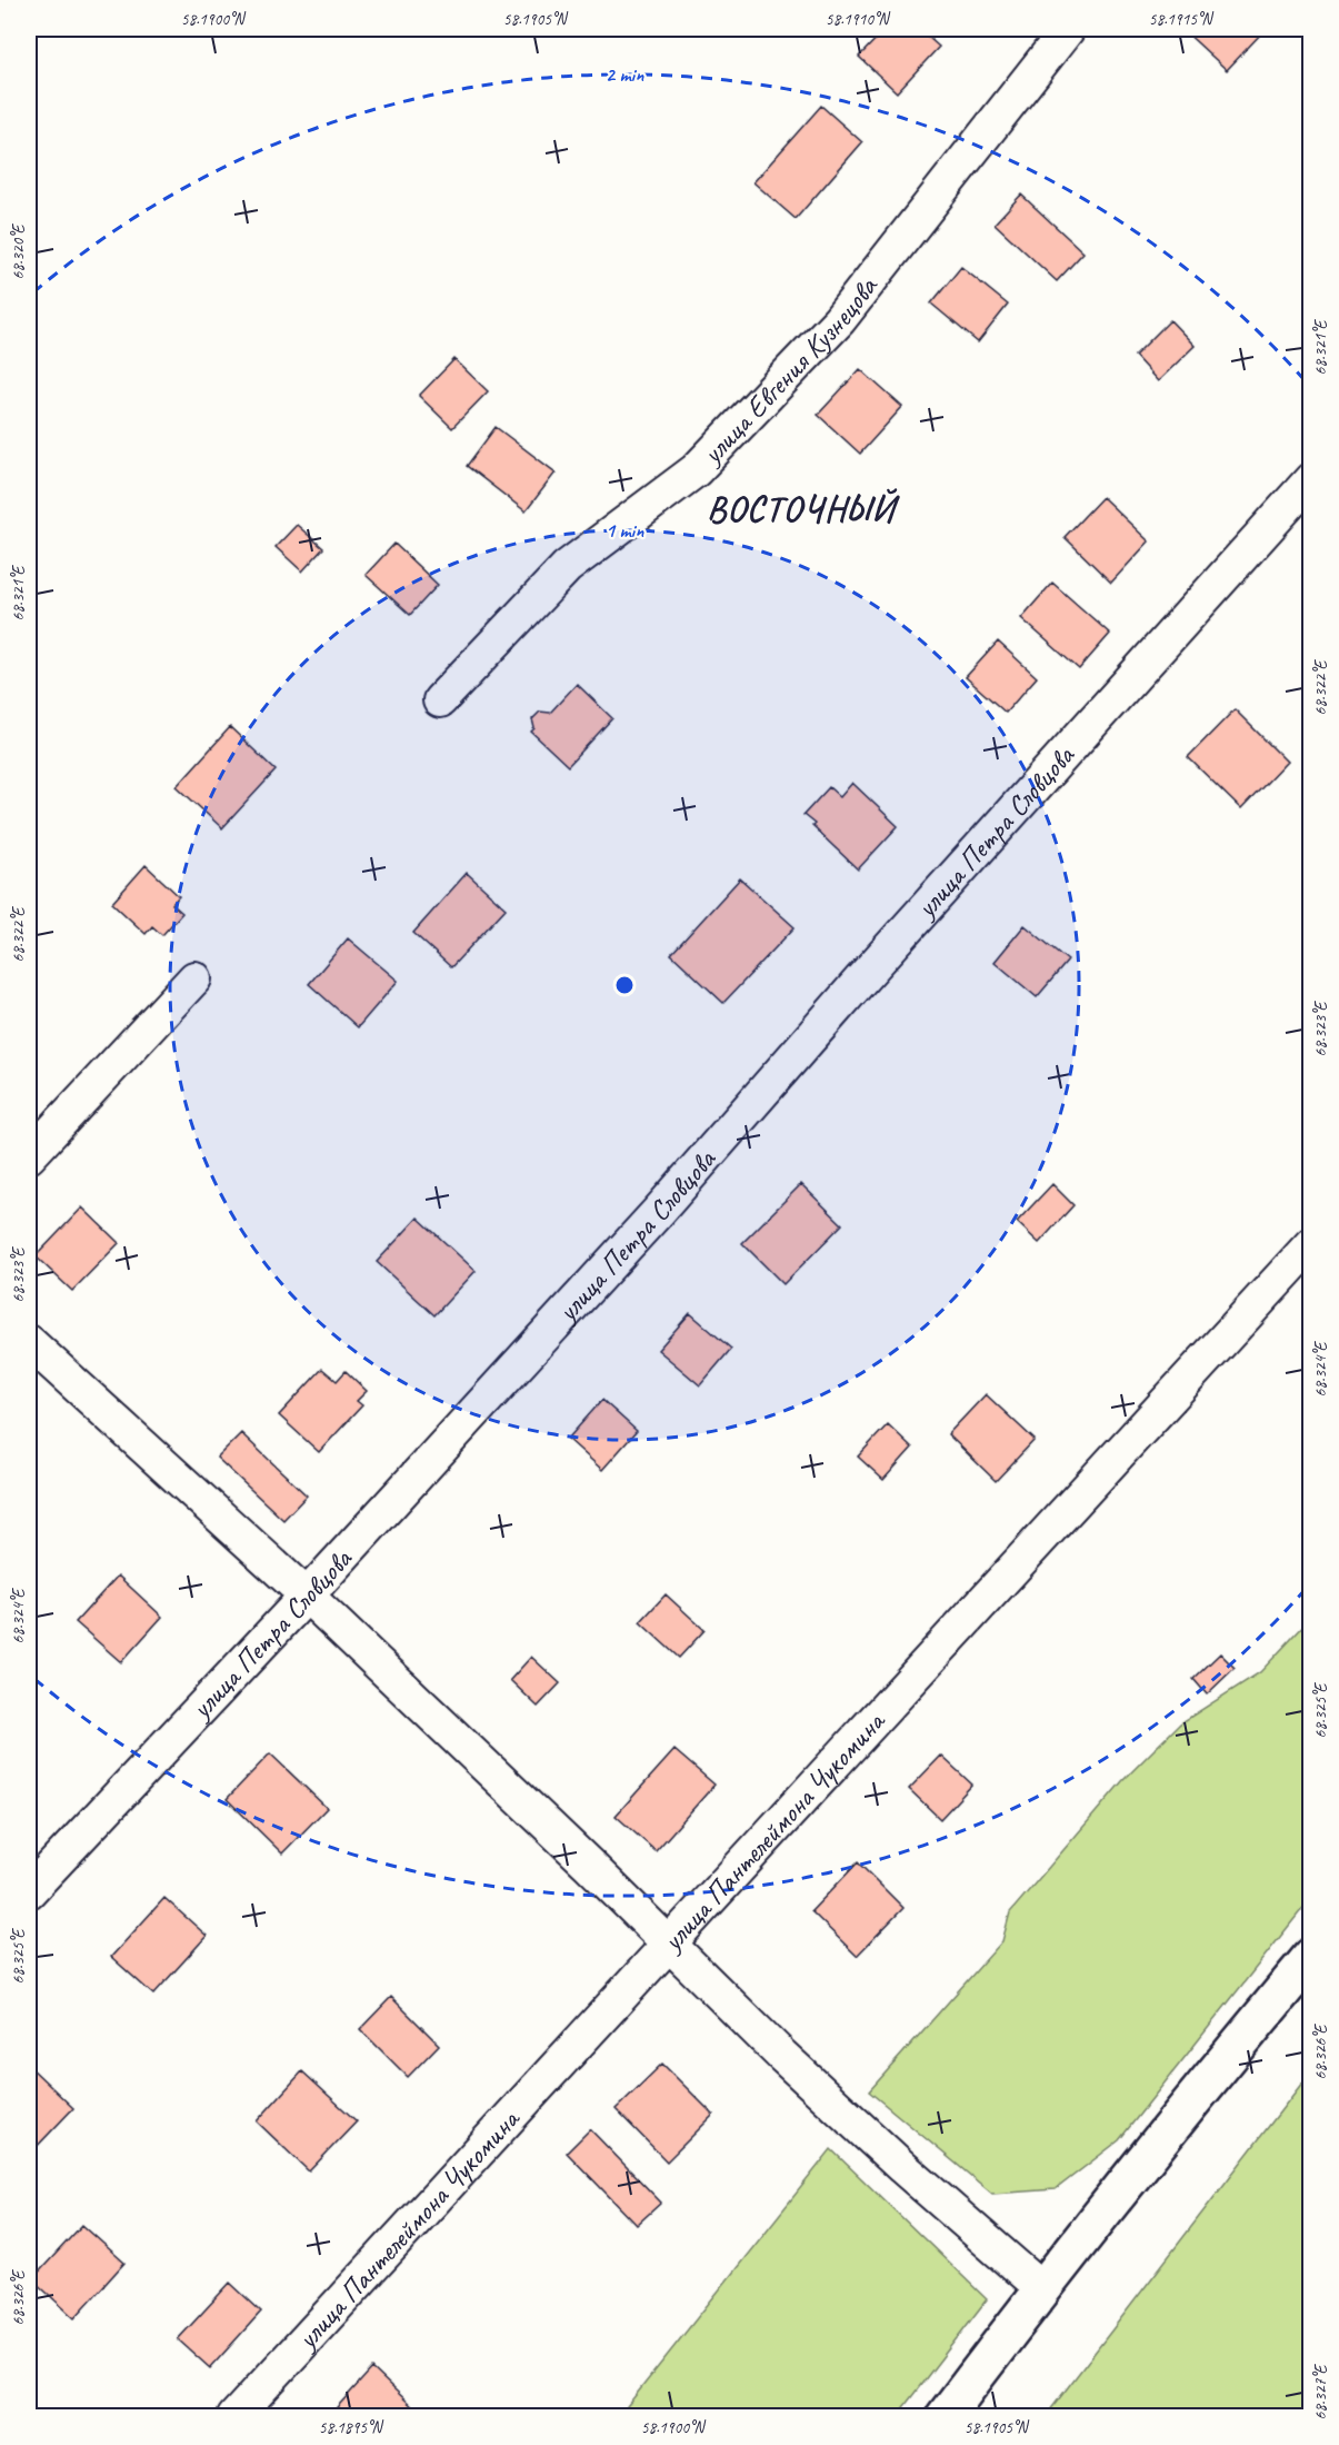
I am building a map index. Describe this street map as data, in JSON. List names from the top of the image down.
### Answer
{
  "streets": {
    "street": ["улица Евгения Кузнецова", "улица Петра Словцова", "улица Пантелеймона Чукомина"]
  },
  "districts": ["ВОСТОЧНЫЙ"],
  "coordinates": [
    "58.1900°N",
    "58.1905°N",
    "58.1910°N",
    "58.1915°N",
    "68.320°E",
    "68.321°E",
    "68.322°E",
    "68.323°E",
    "68.324°E",
    "68.325°E",
    "68.326°E",
    "68.327°E",
    "58.1895°N"
  ],
  "rings": ["2 min", "1 min"]
}
